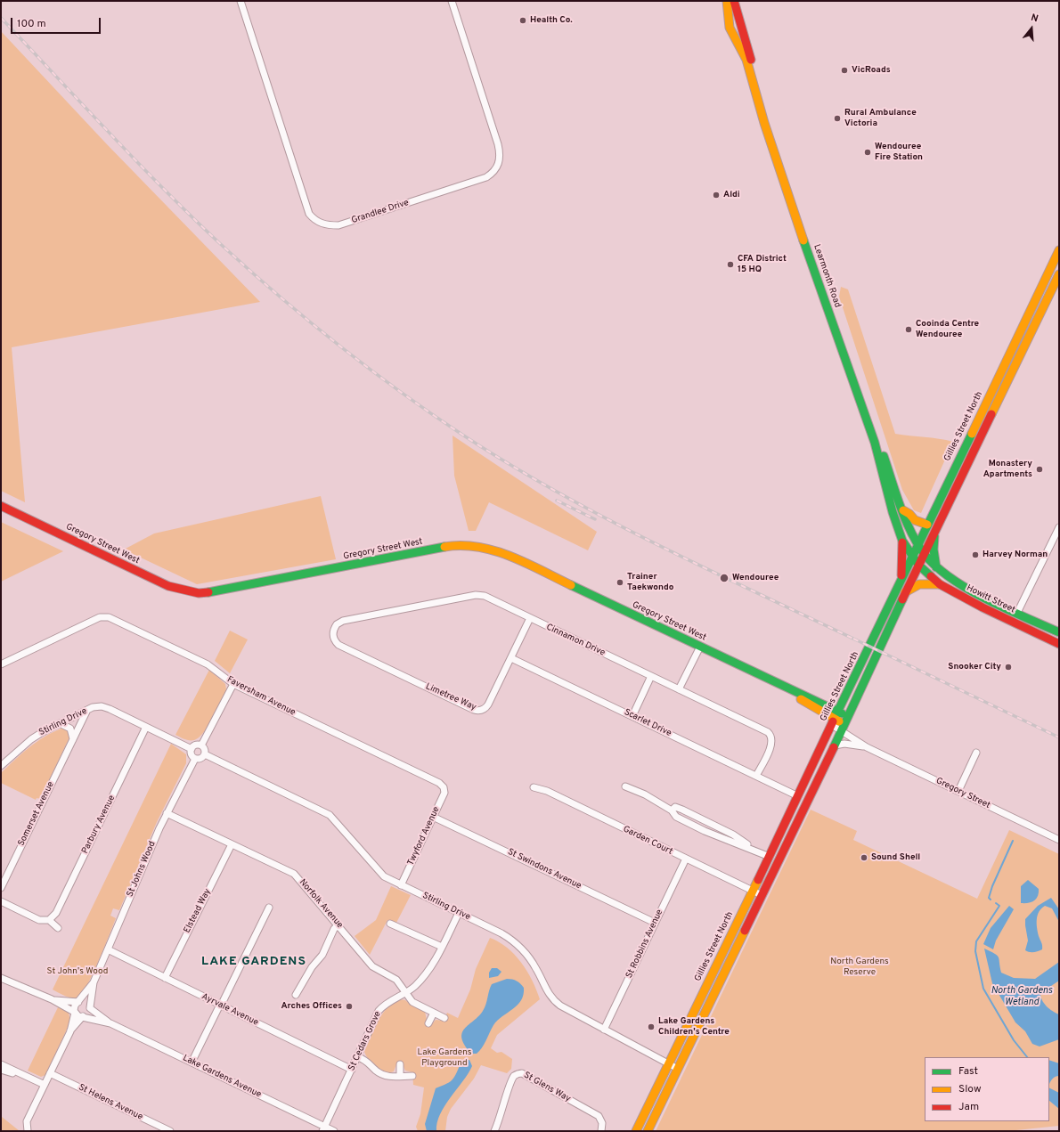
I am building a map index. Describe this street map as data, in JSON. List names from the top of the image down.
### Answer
{
  "streets": {
    "main road": [
      "Learmonth Road",
      "Gillies Street North",
      "Gregory Street West",
      "Howitt Street"
    ],
    "street": [
      "Grandlee Drive",
      "Cinnamon Drive",
      "Faversham Avenue",
      "Limetree Way",
      "Stirling Drive",
      "Scarlet Drive",
      "Gregory Street",
      "Somerset Avenue",
      "Parbury Avenue",
      "Twyford Avenue",
      "Garden Court",
      "St Johns Wood",
      "St Swindons Avenue",
      "Norfolk Avenue",
      "Elstead Way",
      "St Robbins Avenue",
      "Ayrvale Avenue",
      "St Cedars Grove",
      "Lake Gardens Avenue",
      "St Glens Way",
      "St Helens Avenue"
    ]
  },
  "crossings": [
    ["Learmonth Road", "Gillies Street North"],
    ["Learmonth Road", "Howitt Street"],
    ["Gillies Street North", "Gregory Street West"],
    ["Gillies Street North", "Howitt Street"],
    ["Gillies Street North", "Stirling Drive"],
    ["Gillies Street North", "Scarlet Drive"],
    ["Gillies Street North", "Gregory Street"],
    ["Gillies Street North", "Garden Court"],
    ["Gregory Street West", "Gregory Street"],
    ["Cinnamon Drive", "Limetree Way"],
    ["Cinnamon Drive", "Scarlet Drive"],
    ["Faversham Avenue", "Twyford Avenue"],
    ["Limetree Way", "Scarlet Drive"],
    ["Stirling Drive", "Somerset Avenue"],
    ["Stirling Drive", "Parbury Avenue"],
    ["Stirling Drive", "Twyford Avenue"],
    ["Stirling Drive", "St Johns Wood"],
    ["Stirling Drive", "St Robbins Avenue"],
    ["Stirling Drive", "St Cedars Grove"],
    ["Twyford Avenue", "St Swindons Avenue"],
    ["Garden Court", "St Robbins Avenue"],
    ["St Johns Wood", "Norfolk Avenue"],
    ["St Johns Wood", "Ayrvale Avenue"],
    ["St Johns Wood", "Lake Gardens Avenue"],
    ["St Swindons Avenue", "St Robbins Avenue"],
    ["Norfolk Avenue", "Elstead Way"],
    ["Norfolk Avenue", "St Cedars Grove"],
    ["Elstead Way", "Ayrvale Avenue"],
    ["Ayrvale Avenue", "St Cedars Grove"],
    ["St Cedars Grove", "Lake Gardens Avenue"]
  ],
  "districts": ["LAKE GARDENS"],
  "water": ["North Gardens Wetland"],
  "parks": ["North Gardens Reserve", "St John's Wood", "Lake Gardens Playground"],
  "places": [
    "Health Co.",
    "VicRoads",
    "Rural Ambulance Victoria",
    "Wendouree Fire Station",
    "Aldi",
    "CFA District 15 HQ",
    "Cooinda Centre Wendouree",
    "Monastery Apartments",
    "Harvey Norman",
    "Wendouree",
    "Trainer Taekwondo",
    "Snooker City",
    "Sound Shell",
    "Arches Offices",
    "Lake Gardens Children's Centre"
  ],
  "legend": ["Fast", "Slow", "Jam"],
  "scale_bar": "100 m",
  "north": "top"
}
